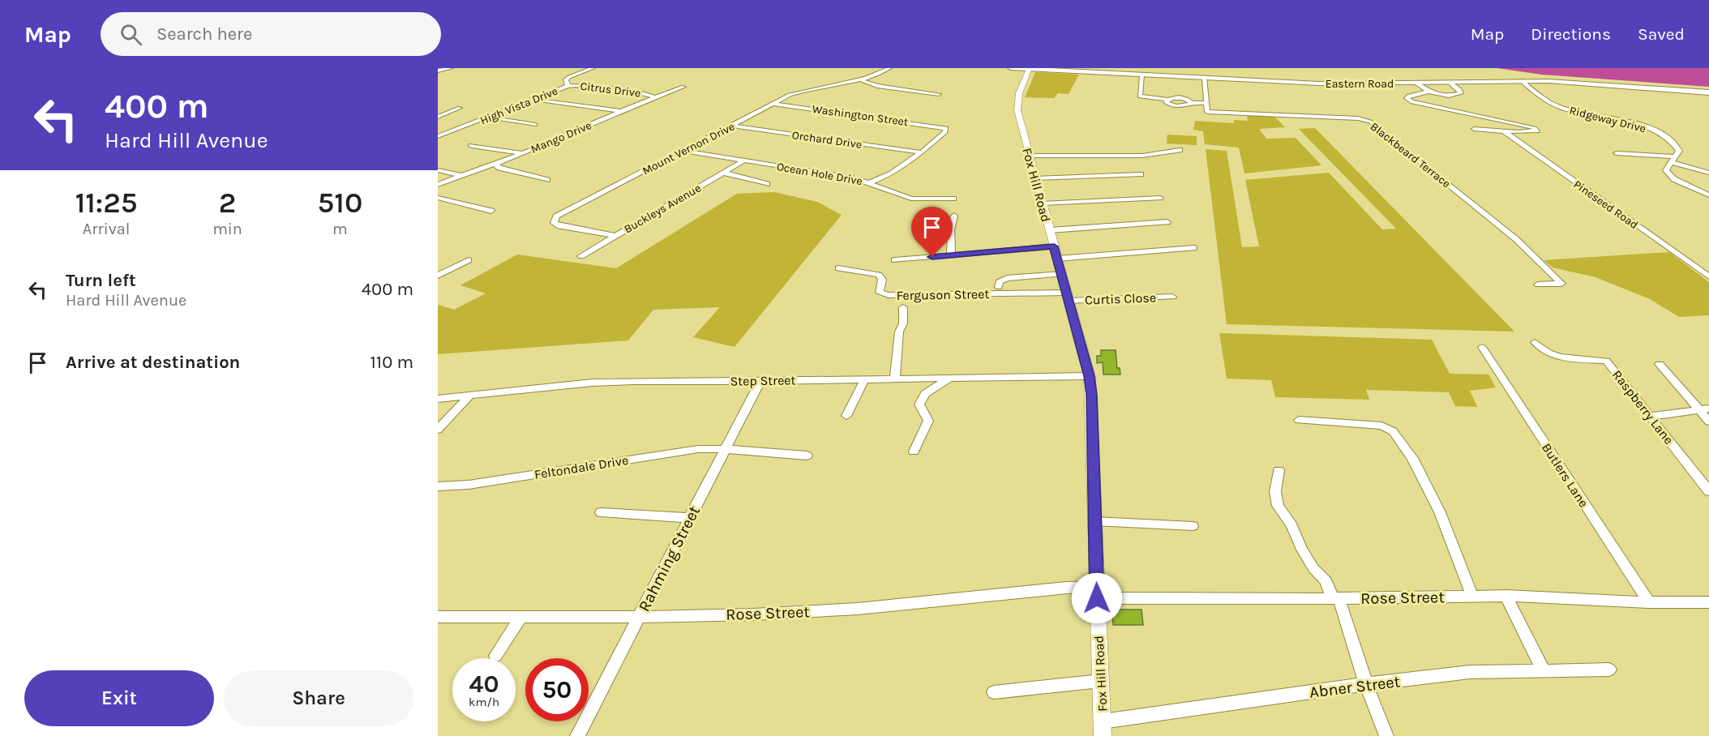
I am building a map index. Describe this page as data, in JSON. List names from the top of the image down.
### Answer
{
  "streets": {
    "highway": ["Eastern Road"],
    "main road": ["Fox Hill Road"],
    "street": [
      "Citrus Drive",
      "High Vista Drive",
      "Washington Street",
      "Ridgeway Drive",
      "Mango Drive",
      "Orchard Drive",
      "Mount Vernon Drive",
      "Blackbeard Terrace",
      "Ocean Hole Drive",
      "Pineseed Road",
      "Buckleys Avenue",
      "Ferguson Street",
      "Curtis Close",
      "Step Street",
      "Raspberry Lane",
      "Feltondale Drive",
      "Butlers Lane",
      "Rahming Street",
      "Rose Street",
      "Abner Street"
    ]
  },
  "crossings": [
    ["Eastern Road", "Ridgeway Drive"],
    ["Eastern Road", "Fox Hill Road"],
    ["Citrus Drive", "High Vista Drive"],
    ["Citrus Drive", "Mango Drive"],
    ["Washington Street", "Orchard Drive"],
    ["Washington Street", "Mount Vernon Drive"],
    ["Orchard Drive", "Mount Vernon Drive"],
    ["Mount Vernon Drive", "Ocean Hole Drive"],
    ["Mount Vernon Drive", "Buckleys Avenue"],
    ["Ocean Hole Drive", "Buckleys Avenue"],
    ["Fox Hill Road", "Ferguson Street"],
    ["Fox Hill Road", "Curtis Close"],
    ["Fox Hill Road", "Step Street"],
    ["Fox Hill Road", "Rose Street"],
    ["Fox Hill Road", "Abner Street"],
    ["Ferguson Street", "Curtis Close"],
    ["Step Street", "Rahming Street"],
    ["Feltondale Drive", "Rahming Street"],
    ["Butlers Lane", "Rose Street"],
    ["Rahming Street", "Rose Street"]
  ],
  "page": {
    "header": "Map",
    "search": "Search here",
    "nav": ["Map", "Directions", "Saved"],
    "turn": ["400 m", "Hard Hill Avenue"],
    "eta": [
      "11:25",
      "Arrival",
      "2",
      "min",
      "510",
      "m"
    ],
    "list": [
      {
        "name": "Turn left",
        "note": "Hard Hill Avenue",
        "value": "400 m"
      },
      {
        "name": "Arrive at destination",
        "value": "110 m"
      }
    ],
    "speed": "40 km/h",
    "limit": "50",
    "buttons": ["Exit", "Share"]
  }
}
